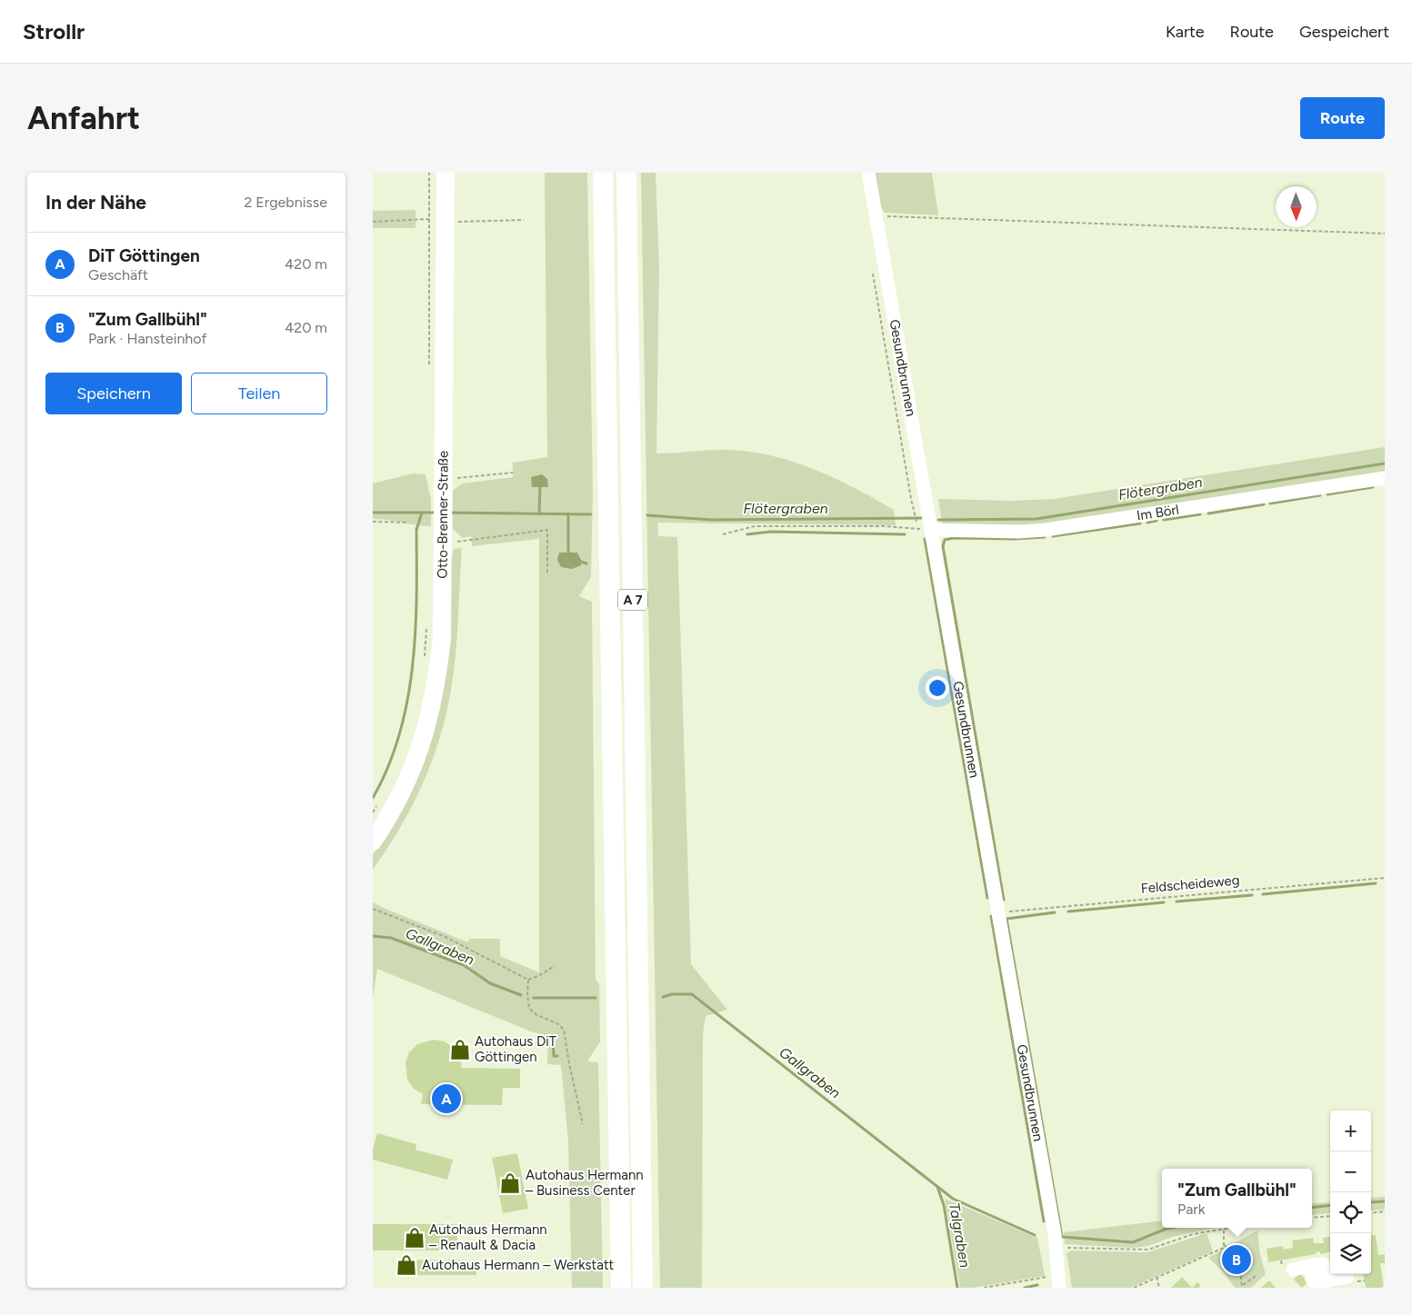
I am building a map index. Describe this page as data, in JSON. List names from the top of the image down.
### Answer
{
  "streets": {
    "highway": ["A 7"],
    "main road": ["Otto-Brenner-Straße"],
    "street": ["Gesundbrunnen", "Im Börl"],
    "path": ["Feldscheideweg"]
  },
  "crossings": [
    ["Gesundbrunnen", "Im Börl"],
    ["Gesundbrunnen", "Feldscheideweg"]
  ],
  "water": ["Flötergraben", "Gallgraben", "Talgraben"],
  "places": {
    "shop": [
      "Autohaus DiT Göttingen",
      "Autohaus Hermann – Business Center",
      "Autohaus Hermann – Renault & Dacia",
      "Autohaus Hermann – Werkstatt"
    ]
  },
  "north": "bottom",
  "page": {
    "header": "Strollr",
    "nav": ["Karte", "Route", "Gespeichert"],
    "buttons": [
      "Route",
      ["Speichern", "Teilen"]
    ],
    "title": "Anfahrt",
    "heading": ["In der Nähe", "2 Ergebnisse"],
    "list": [
      {
        "mark": "A",
        "name": "DiT Göttingen",
        "note": "Geschäft",
        "value": "420 m"
      },
      {
        "mark": "B",
        "name": "\"Zum Gallbühl\"",
        "note": "Park · Hansteinhof",
        "value": "420 m"
      }
    ],
    "pins": ["A", "B"],
    "map_buttons": ["+", "−"],
    "popup": ["\"Zum Gallbühl\"", "Park"]
  }
}
